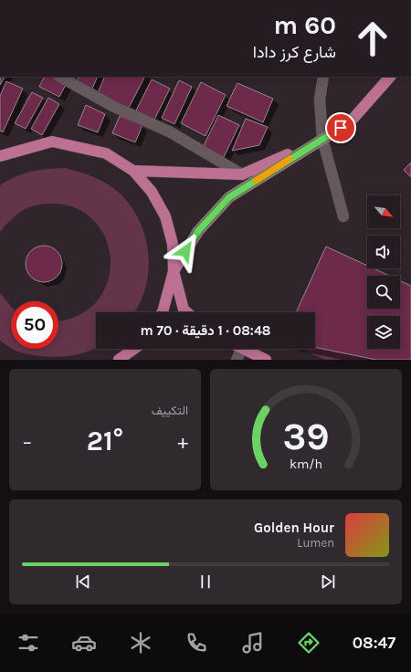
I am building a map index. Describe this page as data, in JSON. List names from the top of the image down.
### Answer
{
  "north": "bottom right",
  "page": {
    "turn": ["60 m", "شارع كرز دادا"],
    "limit": "50",
    "trip": "08:48 · 1 دقيقة · 70 m",
    "tile": "التكييف",
    "heat": ["−", "21°", "+"],
    "song": ["Golden Hour", "Lumen"],
    "tabs": "08:47",
    "gauge": ["39", "km/h"]
  }
}
